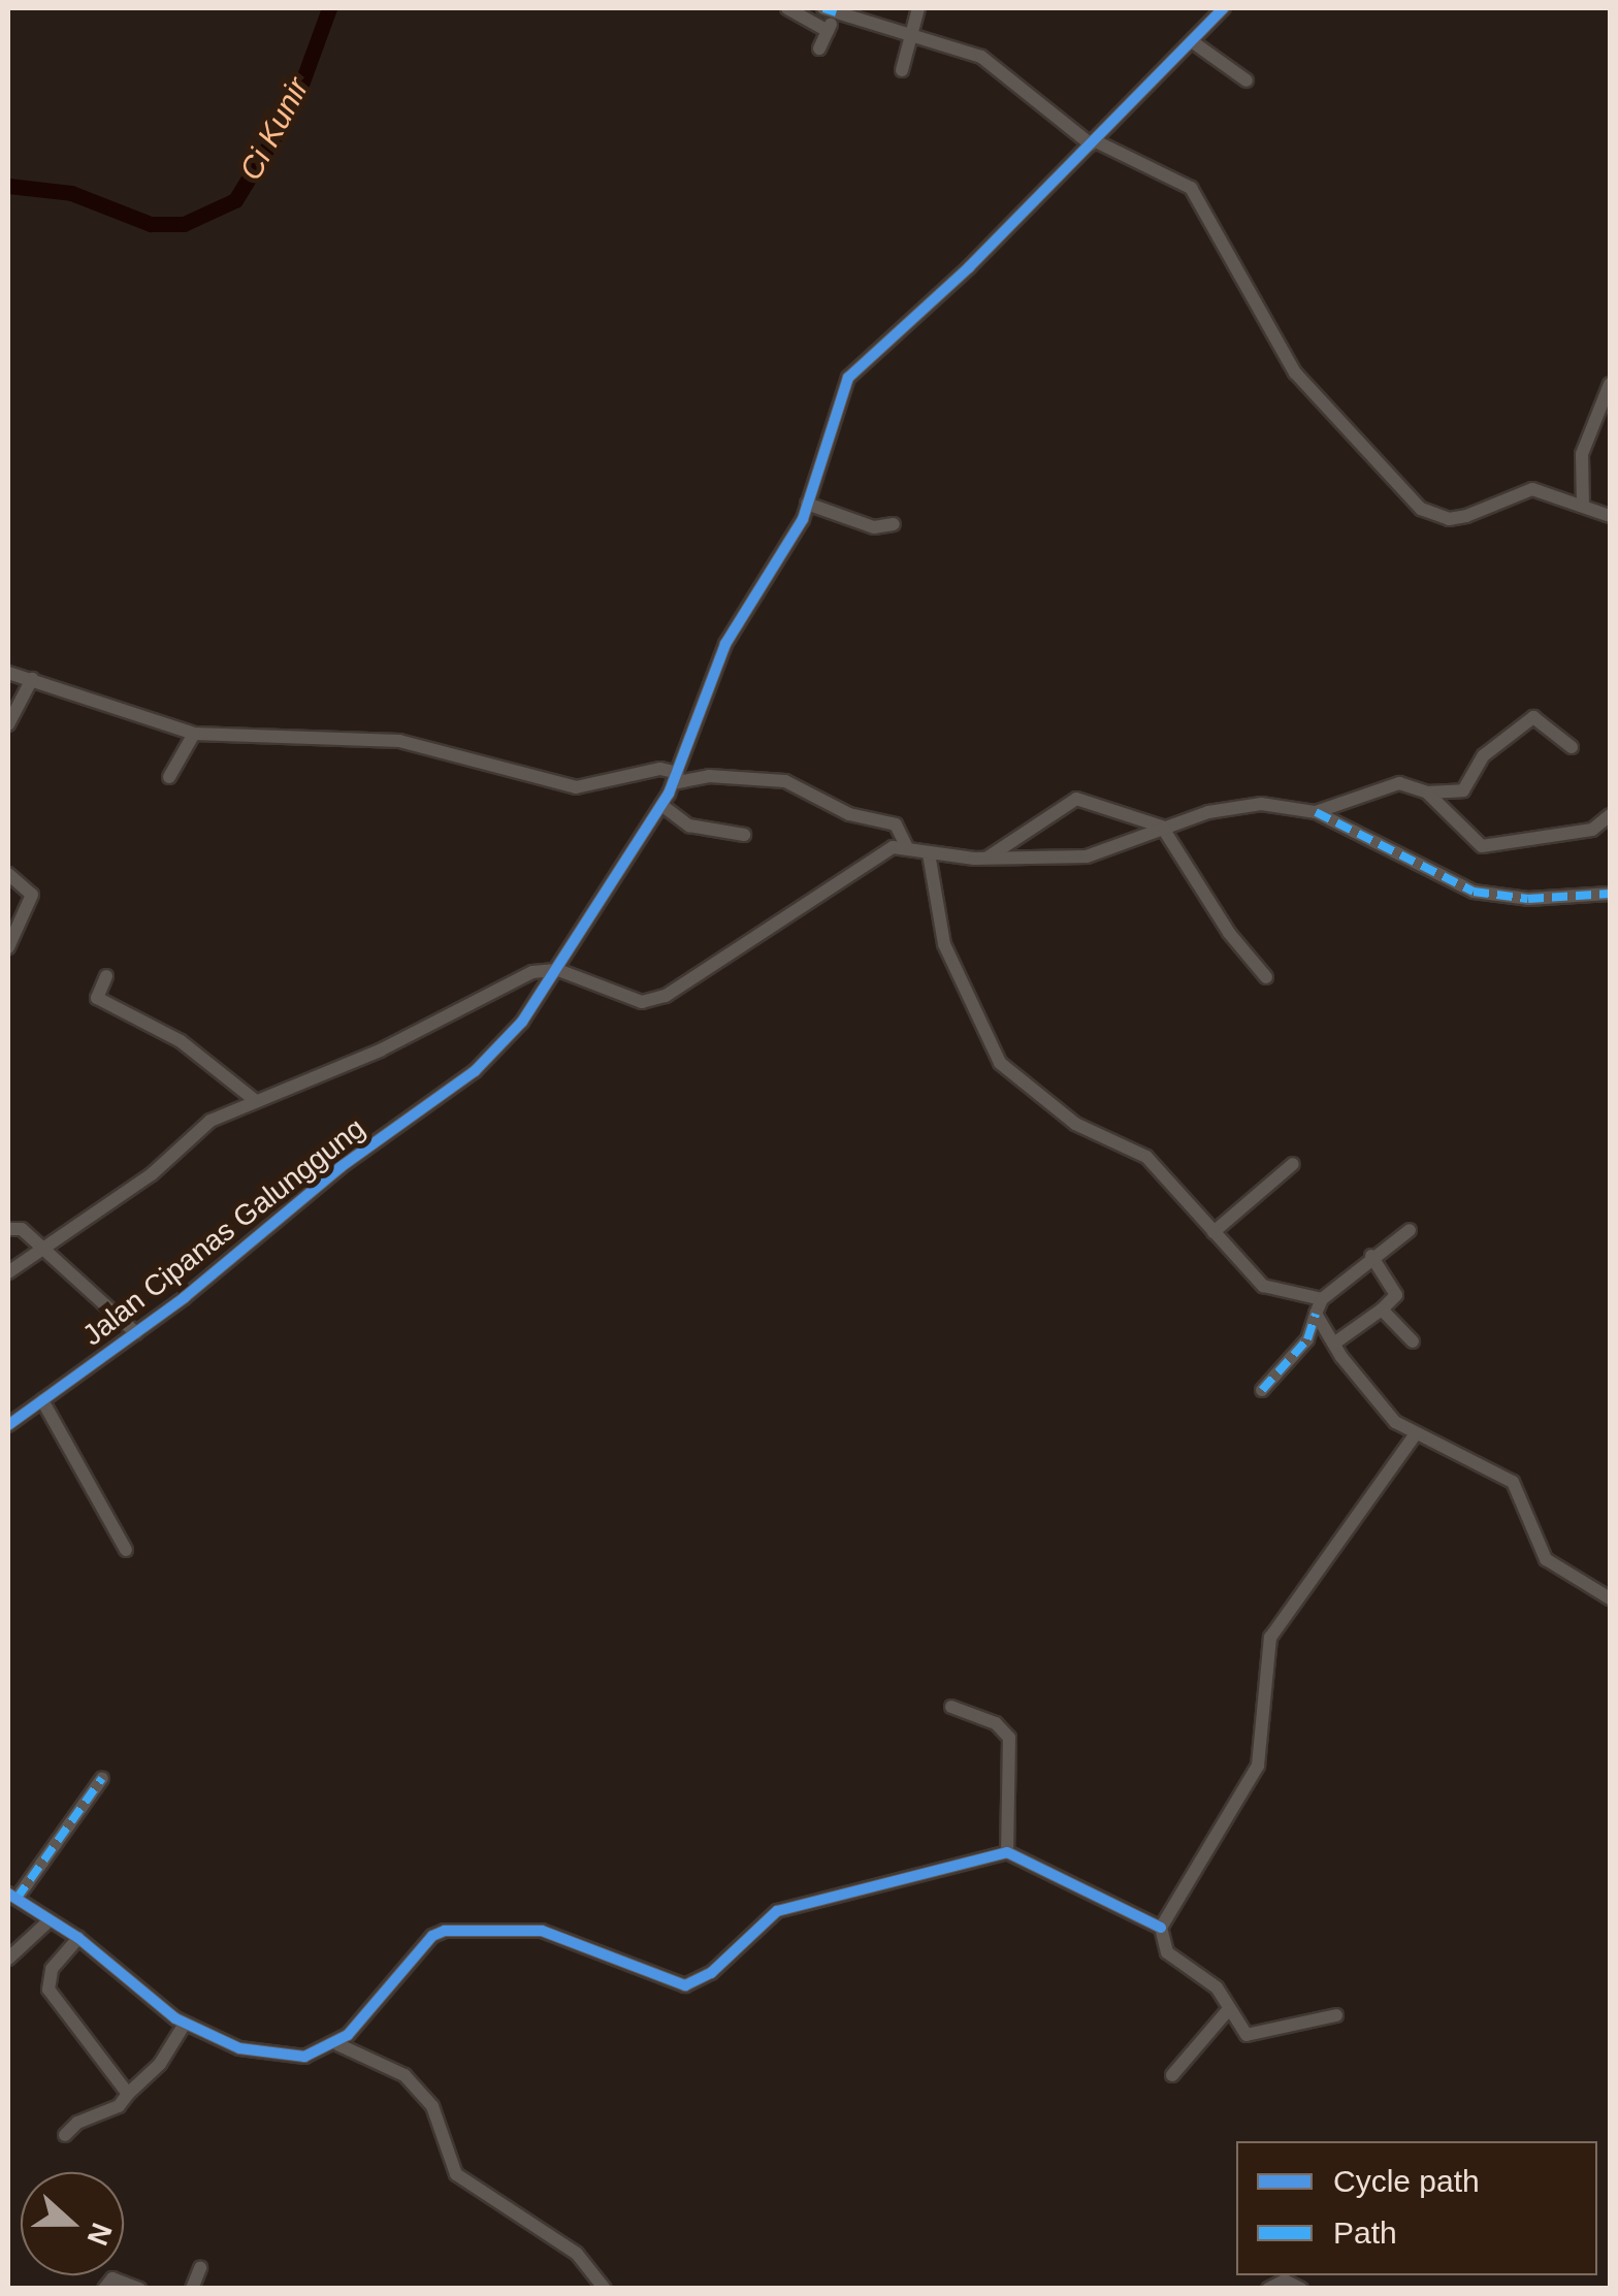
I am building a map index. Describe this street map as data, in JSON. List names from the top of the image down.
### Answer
{
  "streets": {
    "street": ["Jalan Cipanas Galunggung"]
  },
  "water": ["Ci Kunir"],
  "legend": ["Cycle path", "Path"],
  "north": "right"
}
